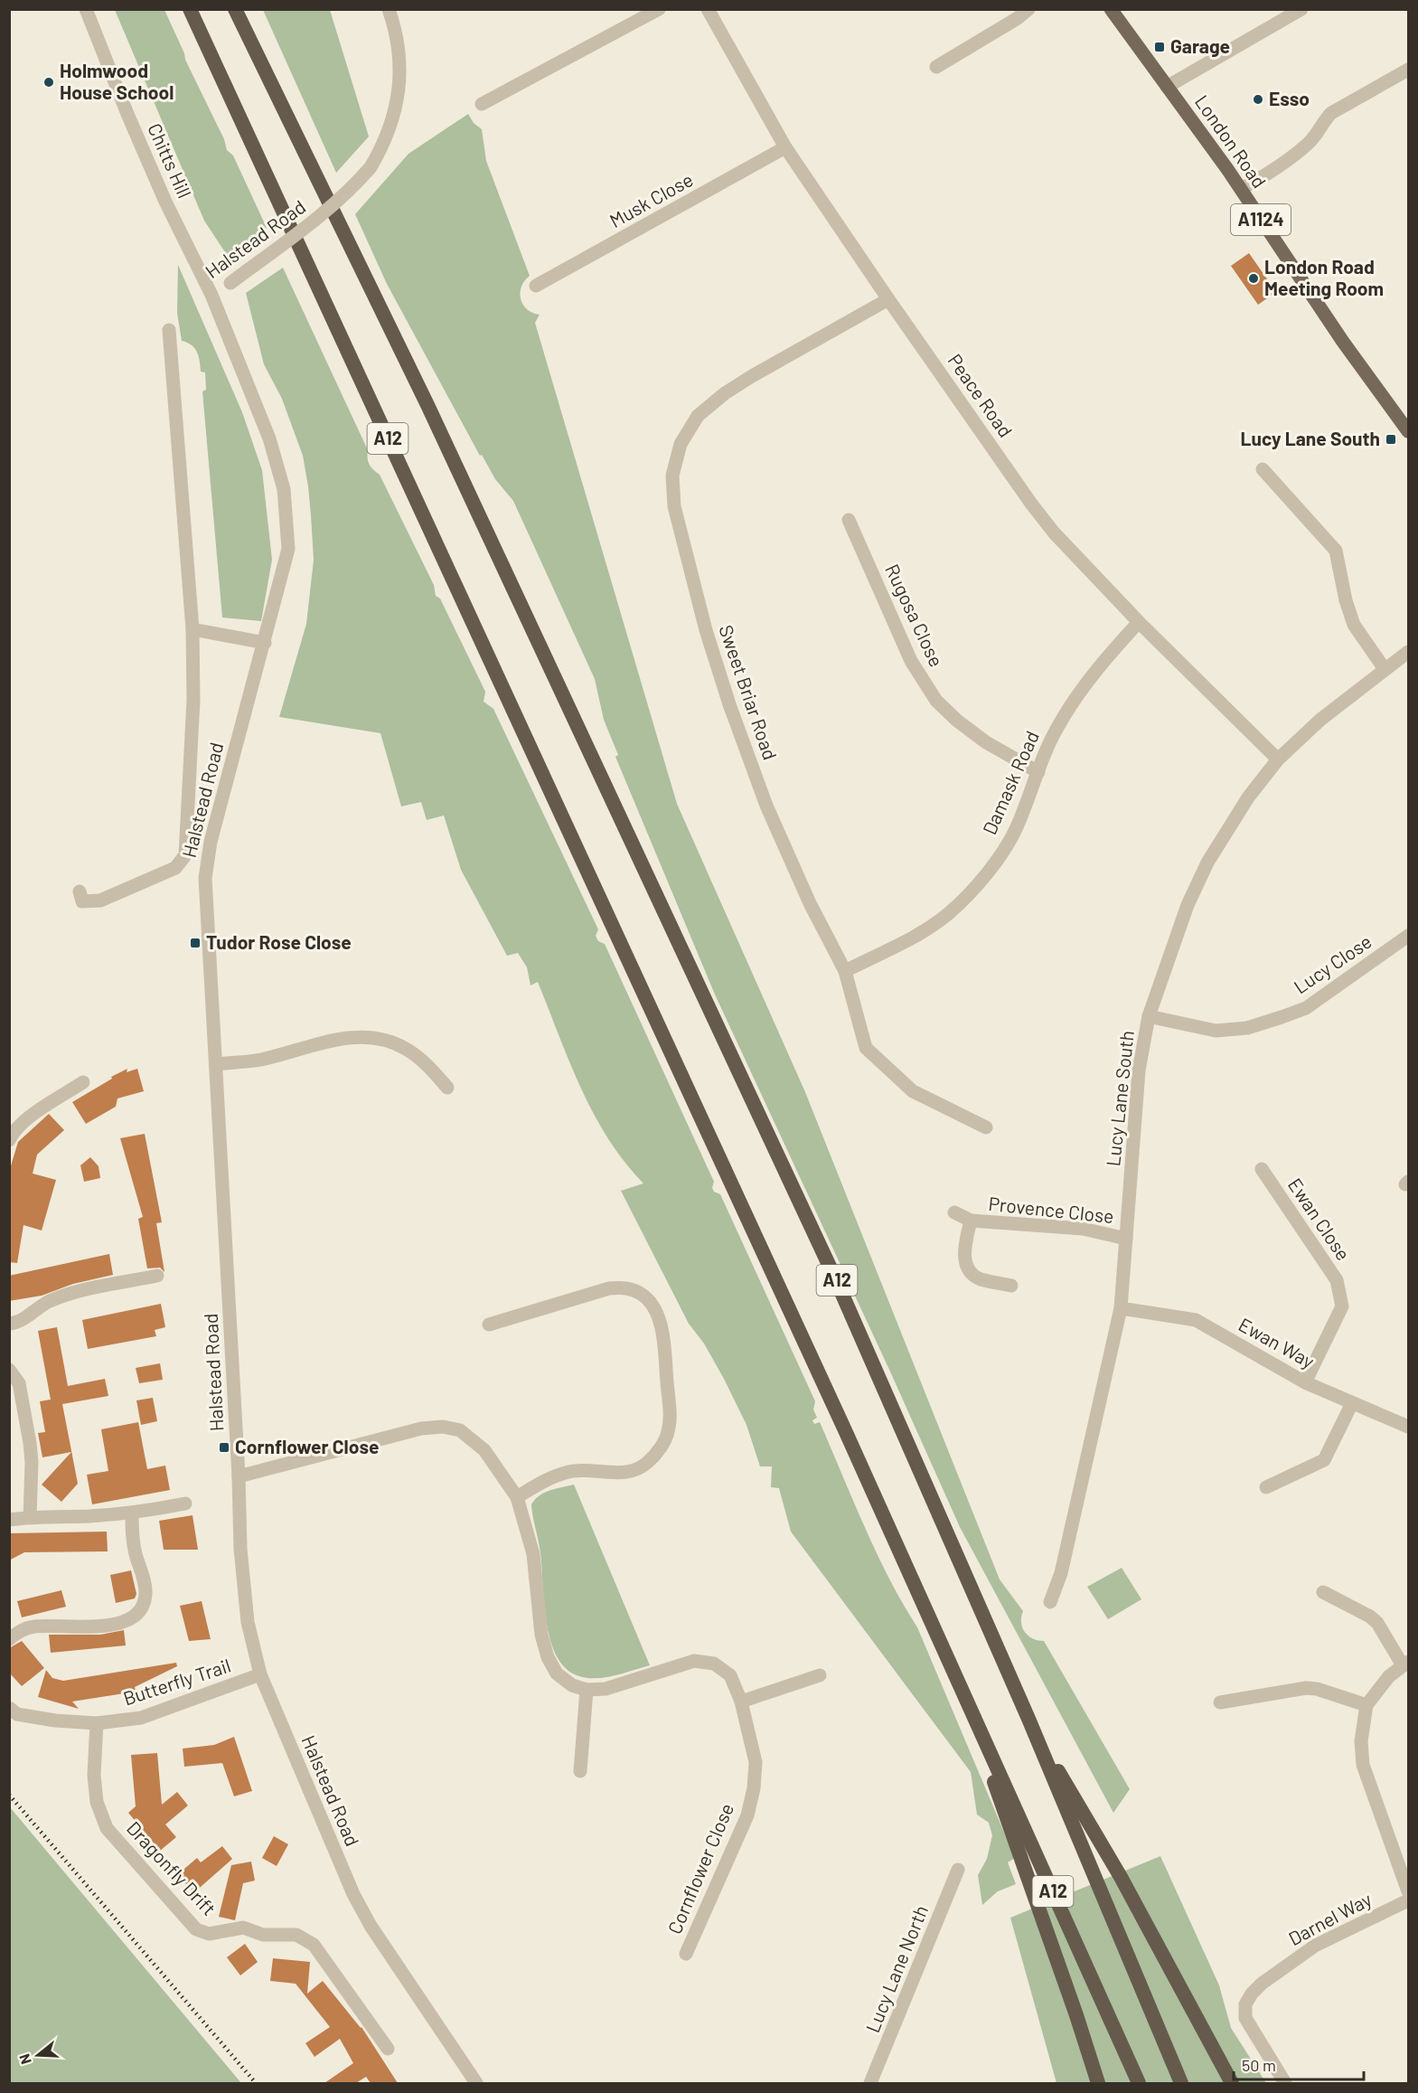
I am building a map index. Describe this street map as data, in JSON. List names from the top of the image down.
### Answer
{
  "streets": {
    "highway": ["A12"],
    "main road": ["London Road", "A1124"],
    "street": [
      "Chitts Hill",
      "Musk Close",
      "Halstead Road",
      "Peace Road",
      "Rugosa Close",
      "Sweet Briar Road",
      "Damask Road",
      "Lucy Close",
      "Lucy Lane South",
      "Provence Close",
      "Ewan Close",
      "Ewan Way",
      "Butterfly Trail",
      "Dragonfly Drift",
      "Cornflower Close",
      "Darnel Way",
      "Lucy Lane North"
    ]
  },
  "crossings": [
    ["Chitts Hill", "Halstead Road"],
    ["Musk Close", "Peace Road"],
    ["Halstead Road", "Butterfly Trail"],
    ["Peace Road", "Sweet Briar Road"],
    ["Peace Road", "Damask Road"],
    ["Peace Road", "Lucy Lane South"],
    ["Rugosa Close", "Damask Road"],
    ["Sweet Briar Road", "Damask Road"],
    ["Lucy Close", "Lucy Lane South"],
    ["Lucy Lane South", "Provence Close"],
    ["Lucy Lane South", "Ewan Way"],
    ["Ewan Close", "Ewan Way"],
    ["Butterfly Trail", "Dragonfly Drift"]
  ],
  "places": {
    "transit": [
      "Garage",
      "Lucy Lane South",
      "Tudor Rose Close",
      "Cornflower Close"
    ],
    "other": ["Holmwood House School", "Esso", "London Road Meeting Room"]
  },
  "scale_bar": "50 m",
  "north": "left"
}
